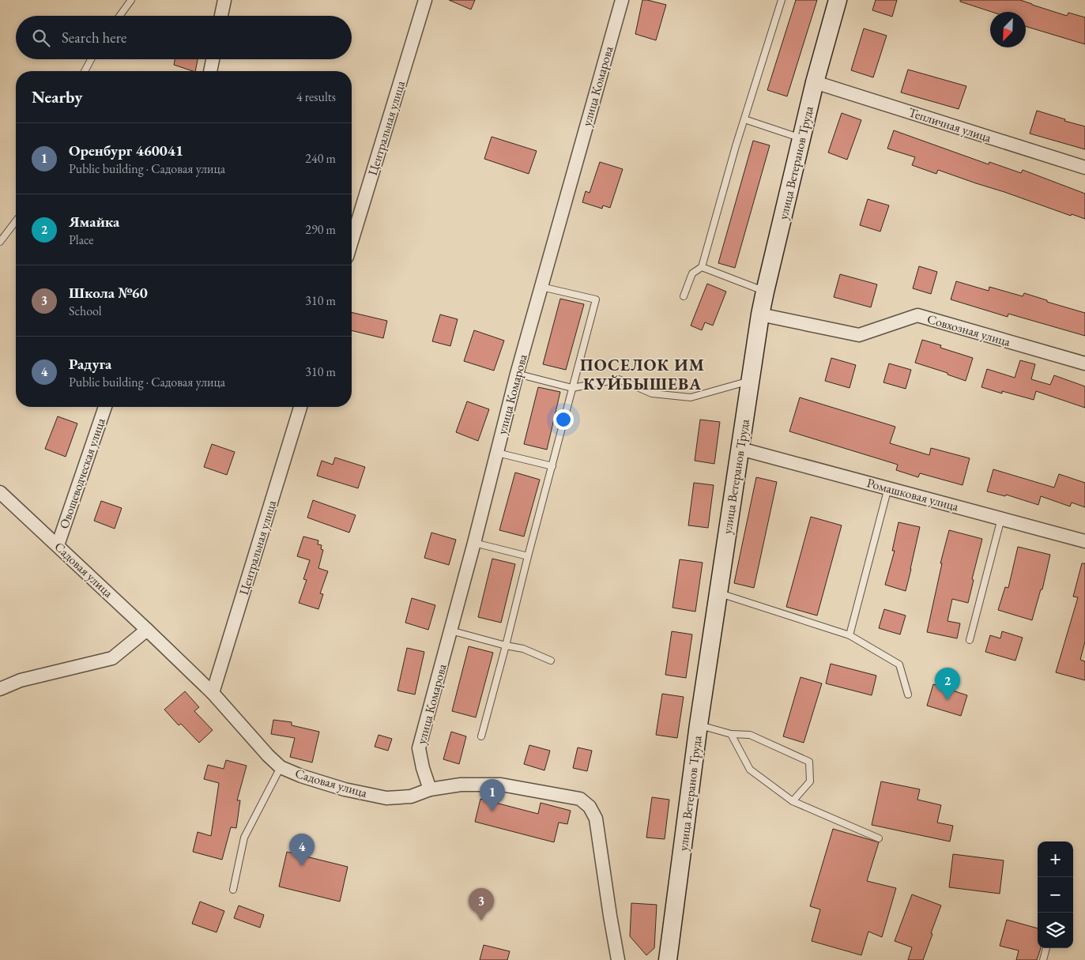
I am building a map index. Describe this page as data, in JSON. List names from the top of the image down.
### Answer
{
  "streets": {
    "street": [
      "улица Комарова",
      "Тепличная улица",
      "Центральная улица",
      "улица Ветеранов Труда",
      "Совхозная улица",
      "Овощеводческая улица",
      "Ромашковая улица",
      "Садовая улица"
    ]
  },
  "crossings": [
    ["улица Комарова", "Садовая улица"],
    ["Тепличная улица", "улица Ветеранов Труда"],
    ["Центральная улица", "Садовая улица"],
    ["улица Ветеранов Труда", "Совхозная улица"],
    ["улица Ветеранов Труда", "Ромашковая улица"],
    ["Овощеводческая улица", "Садовая улица"]
  ],
  "districts": ["ПОСЕЛОК ИМ КУЙБЫШЕВА"],
  "north": "bottom left",
  "page": {
    "search": "Search here",
    "heading": ["Nearby", "4 results"],
    "list": [
      {
        "mark": "1",
        "name": "Оренбург 460041",
        "note": "Public building · Садовая улица",
        "value": "240 m"
      },
      {
        "mark": "2",
        "name": "Ямайка",
        "note": "Place",
        "value": "290 m"
      },
      {
        "mark": "3",
        "name": "Школа №60",
        "note": "School",
        "value": "310 m"
      },
      {
        "mark": "4",
        "name": "Радуга",
        "note": "Public building · Садовая улица",
        "value": "310 m"
      }
    ],
    "pins": [
      "2",
      "1",
      "4",
      "3"
    ],
    "map_buttons": ["+", "−"]
  }
}
